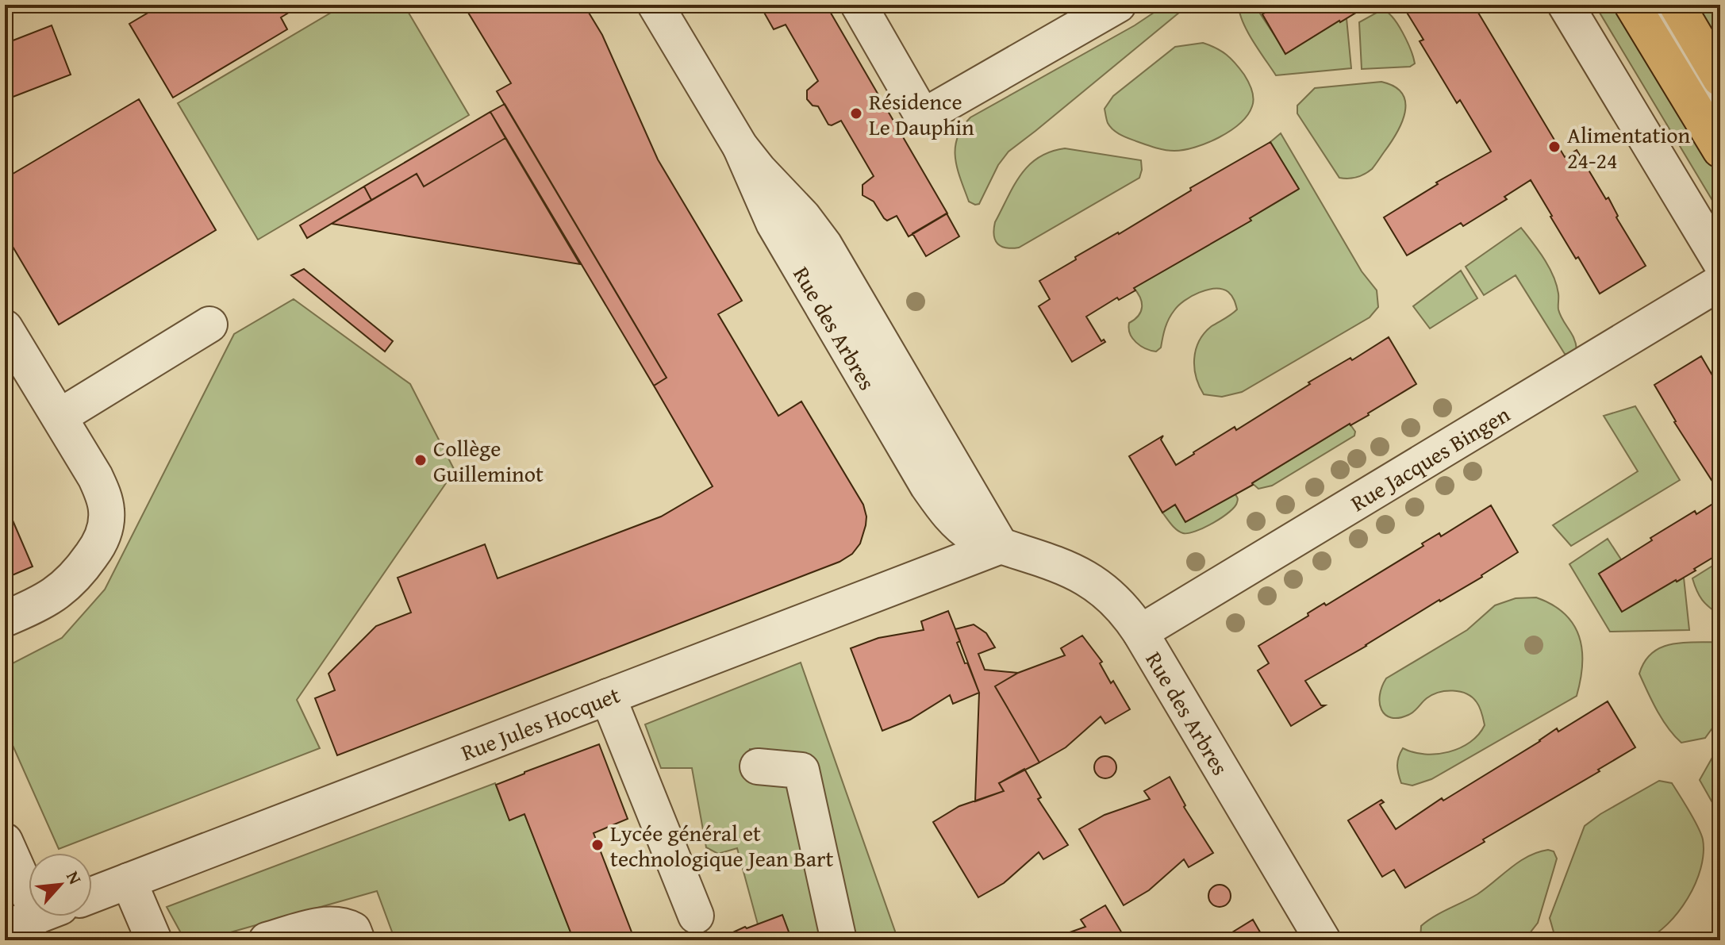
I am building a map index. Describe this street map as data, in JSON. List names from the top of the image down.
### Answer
{
  "streets": {
    "street": ["Rue des Arbres", "Rue Jacques Bingen", "Rue Jules Hocquet"]
  },
  "crossings": [
    ["Rue des Arbres", "Rue Jacques Bingen"],
    ["Rue des Arbres", "Rue Jules Hocquet"]
  ],
  "places": [
    "Résidence Le Dauphin",
    "Alimentation 24-24",
    "Collège Guilleminot",
    "Lycée général et technologique Jean Bart"
  ],
  "north": "top right"
}
